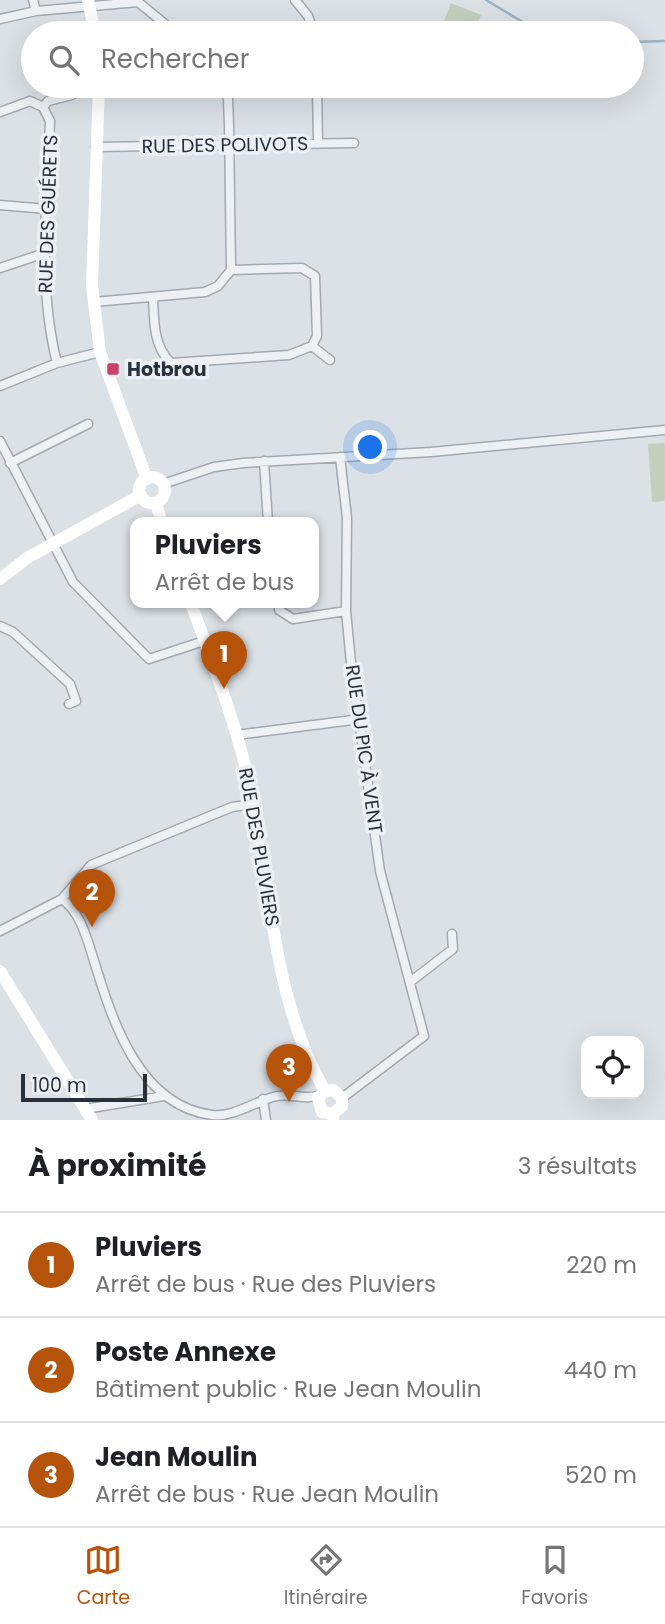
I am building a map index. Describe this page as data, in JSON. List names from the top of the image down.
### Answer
{
  "streets": {
    "street": [
      "RUE DES POLIVOTS",
      "RUE DES GUÉRETS",
      "RUE DU PIC À VENT",
      "RUE DES PLUVIERS"
    ]
  },
  "crossings": [
    ["RUE DU PIC À VENT", "RUE DES PLUVIERS"]
  ],
  "places": {
    "transit": ["Hotbrou"]
  },
  "scale_bar": "100 m",
  "page": {
    "search": "Rechercher",
    "popup": ["Pluviers", "Arrêt de bus"],
    "pins": ["1", "2", "3"],
    "scale": "100 m",
    "heading": ["À proximité", "3 résultats"],
    "list": [
      {
        "mark": "1",
        "name": "Pluviers",
        "note": "Arrêt de bus · Rue des Pluviers",
        "value": "220 m"
      },
      {
        "mark": "2",
        "name": "Poste Annexe",
        "note": "Bâtiment public · Rue Jean Moulin",
        "value": "440 m"
      },
      {
        "mark": "3",
        "name": "Jean Moulin",
        "note": "Arrêt de bus · Rue Jean Moulin",
        "value": "520 m"
      }
    ],
    "nav": ["Carte", "Itinéraire", "Favoris"]
  }
}
